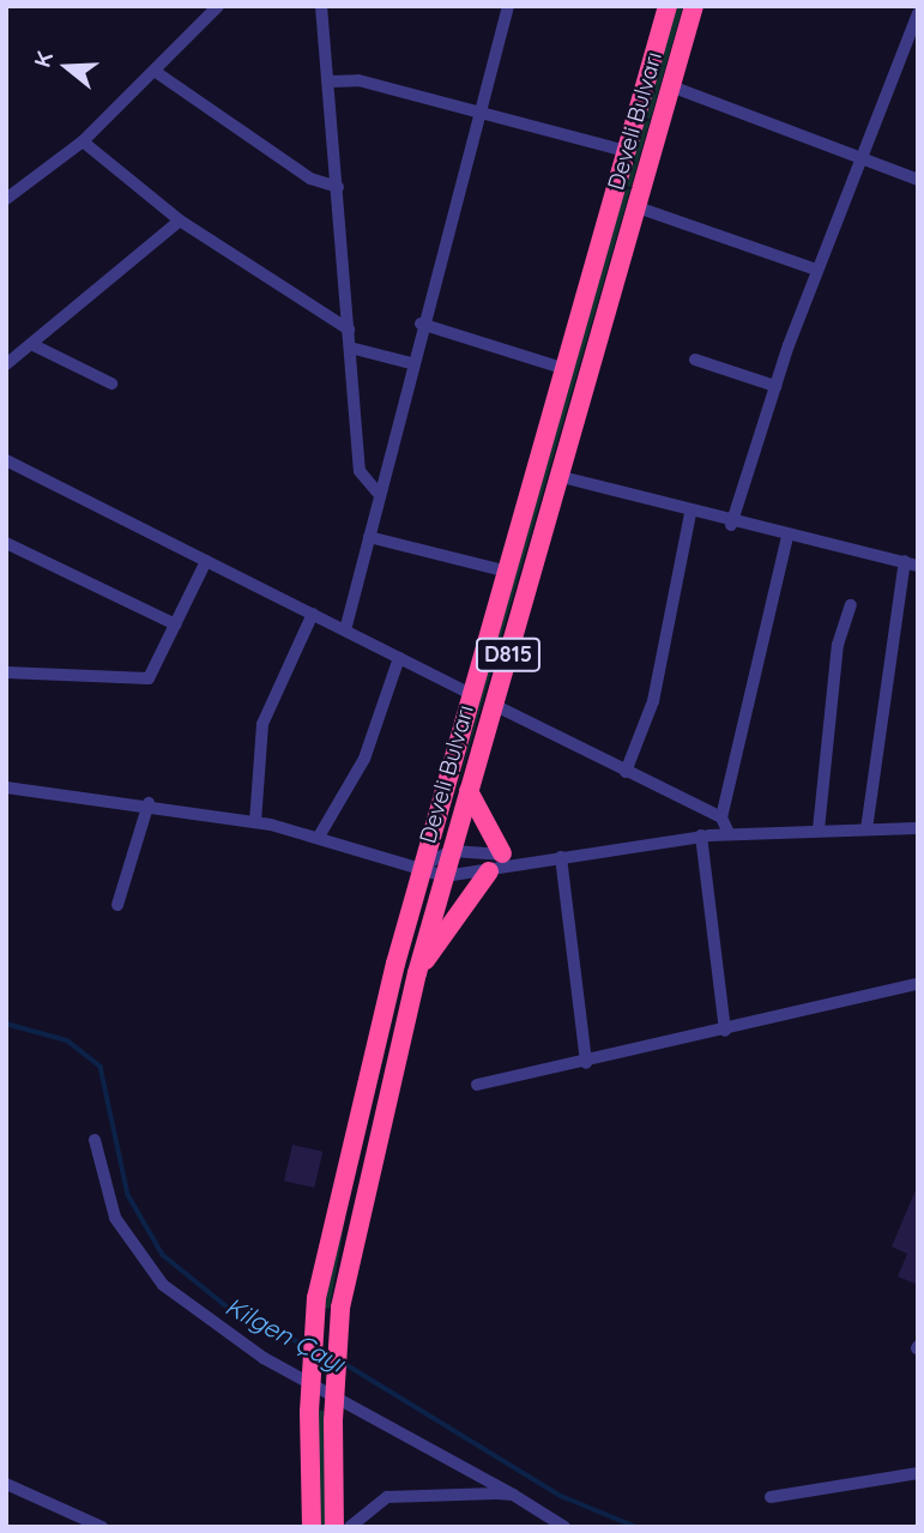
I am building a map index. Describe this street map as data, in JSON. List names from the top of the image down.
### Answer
{
  "streets": {
    "highway": ["Develi Bulvarı", "D815"]
  },
  "water": ["Kilgen Çayı"],
  "north": "left"
}
